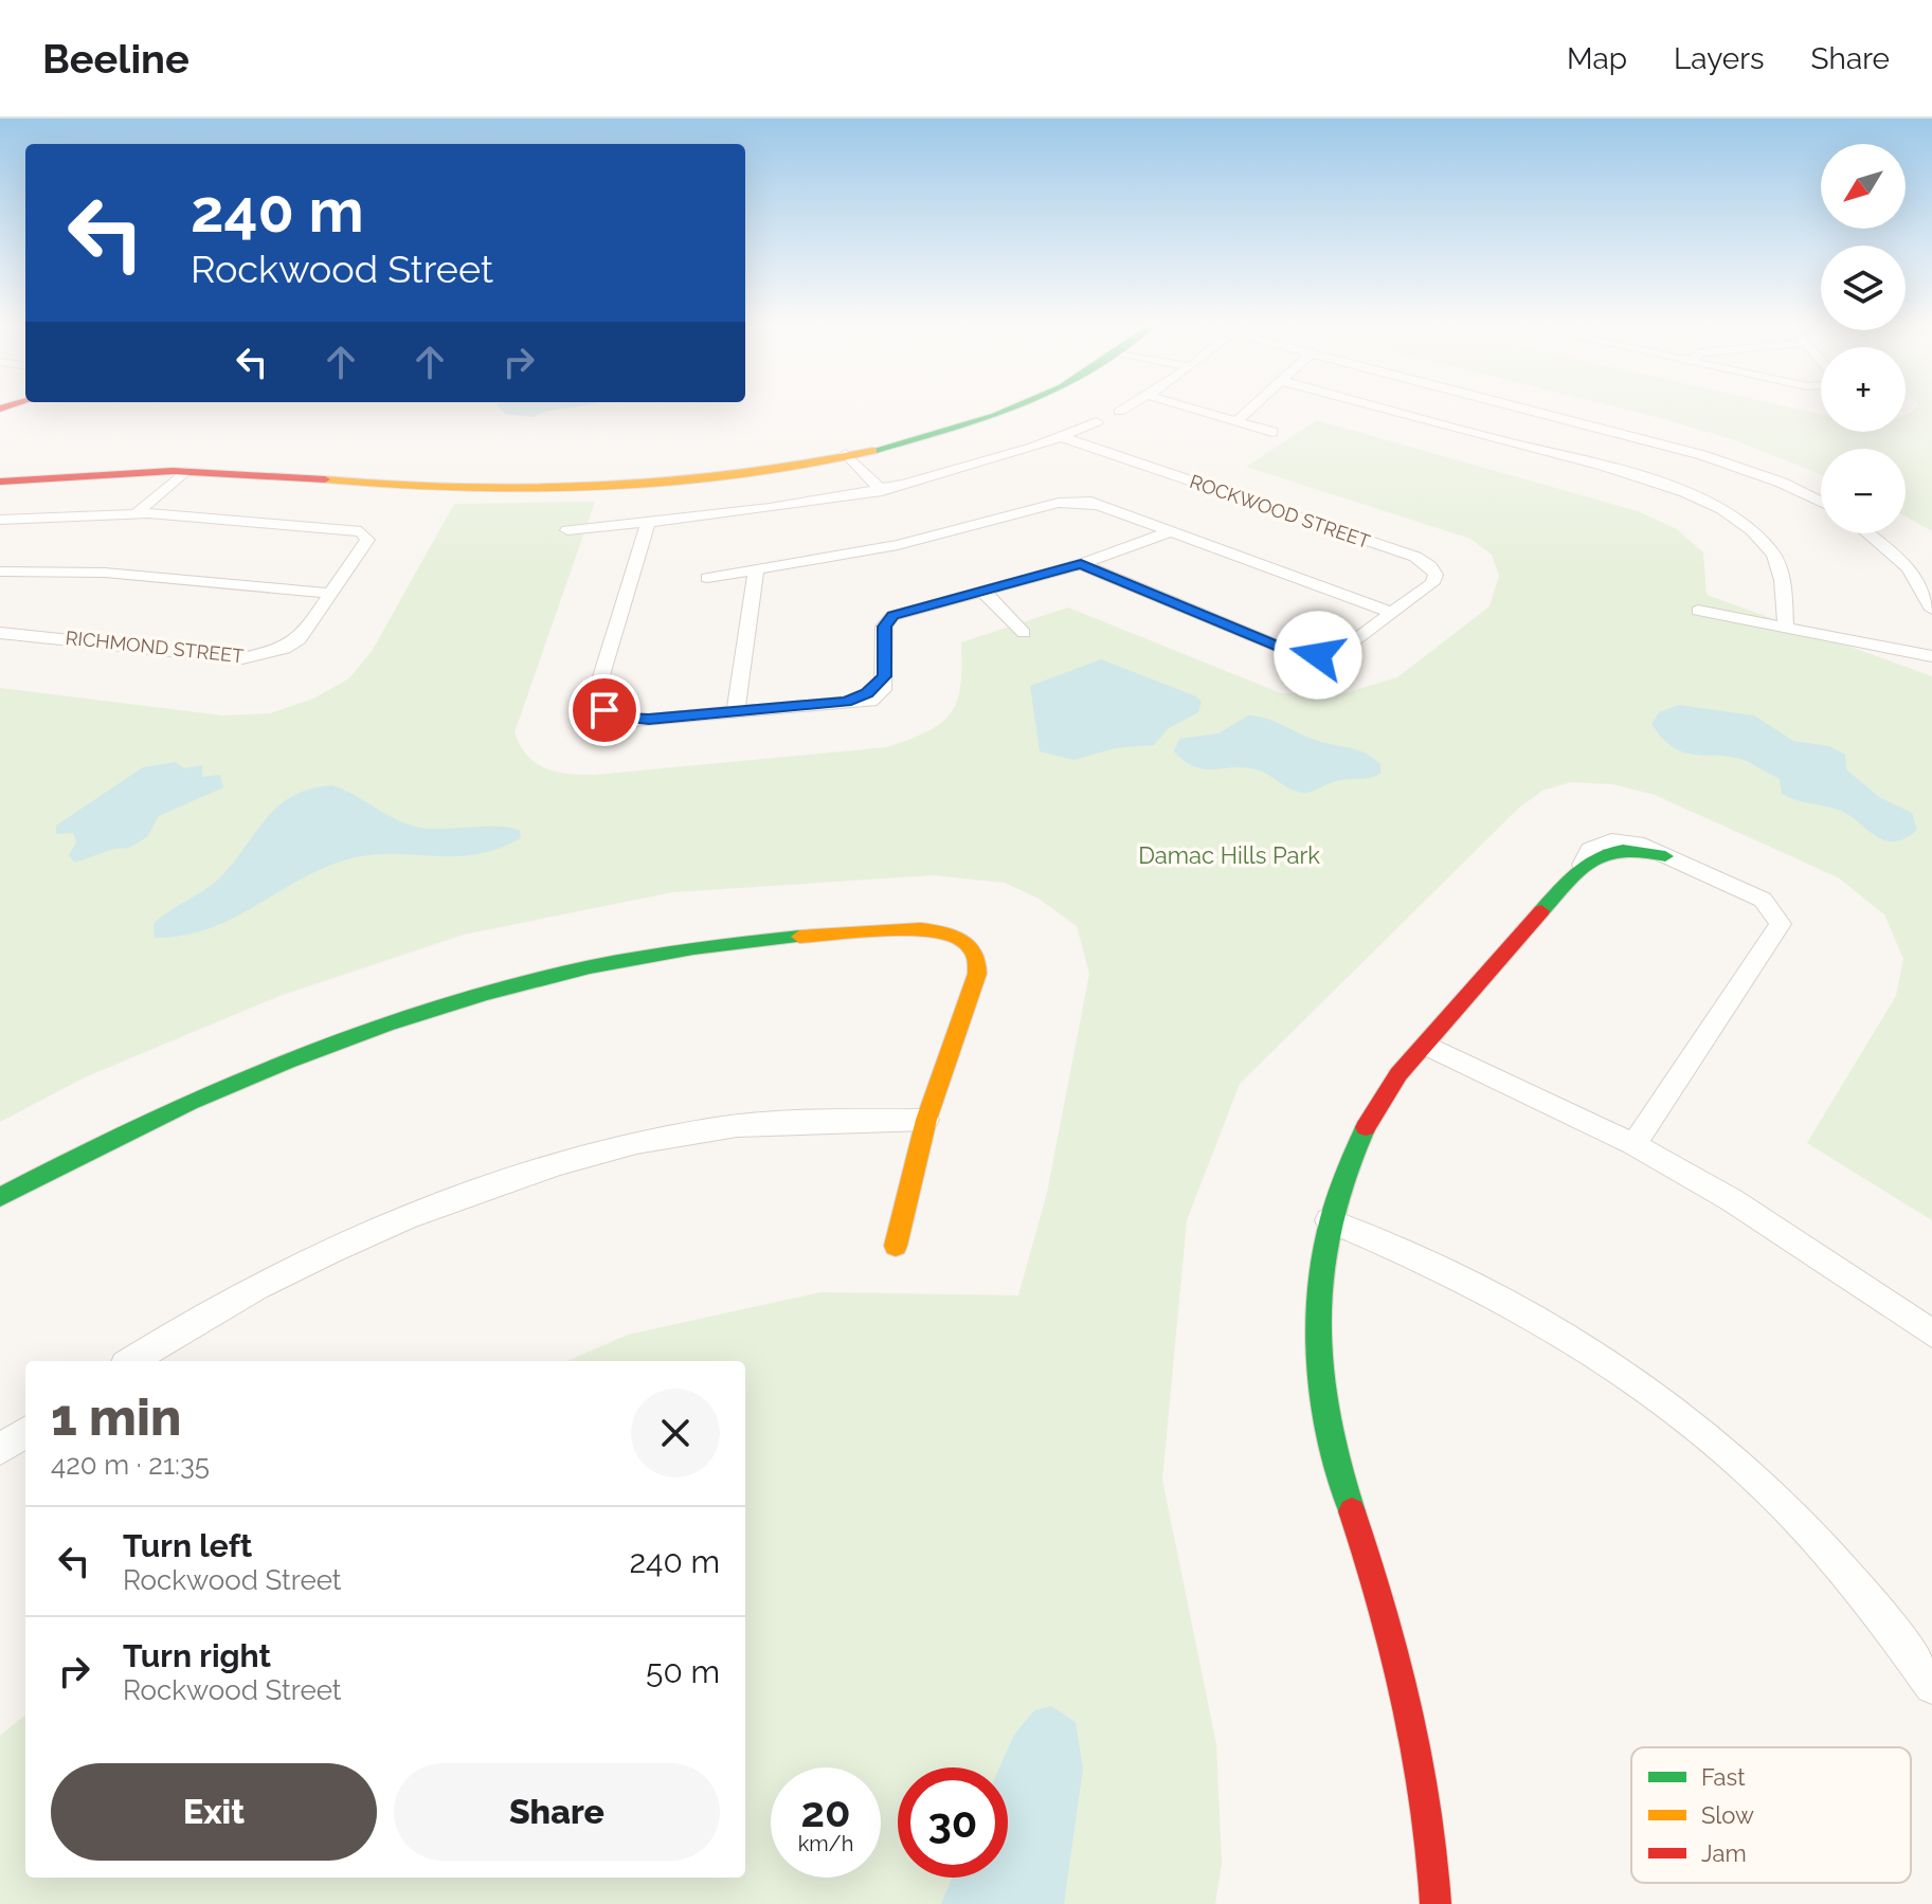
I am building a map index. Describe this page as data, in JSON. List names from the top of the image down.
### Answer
{
  "streets": {
    "street": ["ROCKWOOD STREET", "RICHMOND STREET"]
  },
  "parks": ["Damac Hills Park"],
  "legend": ["Fast", "Slow", "Jam"],
  "north": "bottom left",
  "page": {
    "header": "Beeline",
    "nav": ["Map", "Layers", "Share"],
    "map_buttons": ["+", "−"],
    "turn": ["240 m", "Rockwood Street"],
    "heading": ["1 min", "420 m · 21:35"],
    "list": [
      {
        "name": "Turn left",
        "note": "Rockwood Street",
        "value": "240 m"
      },
      {
        "name": "Turn right",
        "note": "Rockwood Street",
        "value": "50 m"
      }
    ],
    "buttons": ["Exit", "Share"],
    "speed": "20 km/h",
    "limit": "30"
  }
}
